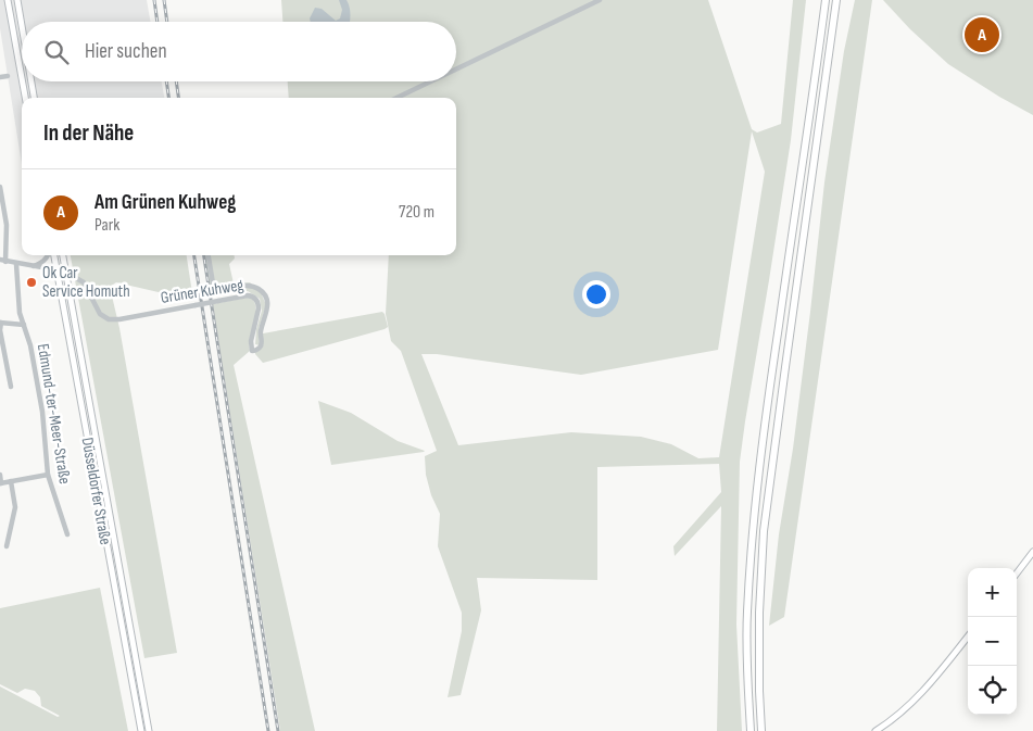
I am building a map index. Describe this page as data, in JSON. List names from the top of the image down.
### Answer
{
  "streets": {
    "main road": ["Düsseldorfer Straße"],
    "street": ["Grüner Kuhweg", "Edmund-ter-Meer-Straße"]
  },
  "crossings": [
    ["Grüner Kuhweg", "Düsseldorfer Straße"]
  ],
  "places": ["Ok Car Service Homuth"],
  "page": {
    "pins": "A",
    "search": "Hier suchen",
    "heading": "In der Nähe",
    "list": [
      {
        "mark": "A",
        "name": "Am Grünen Kuhweg",
        "note": "Park",
        "value": "720 m"
      }
    ],
    "map_buttons": ["+", "−"]
  }
}
